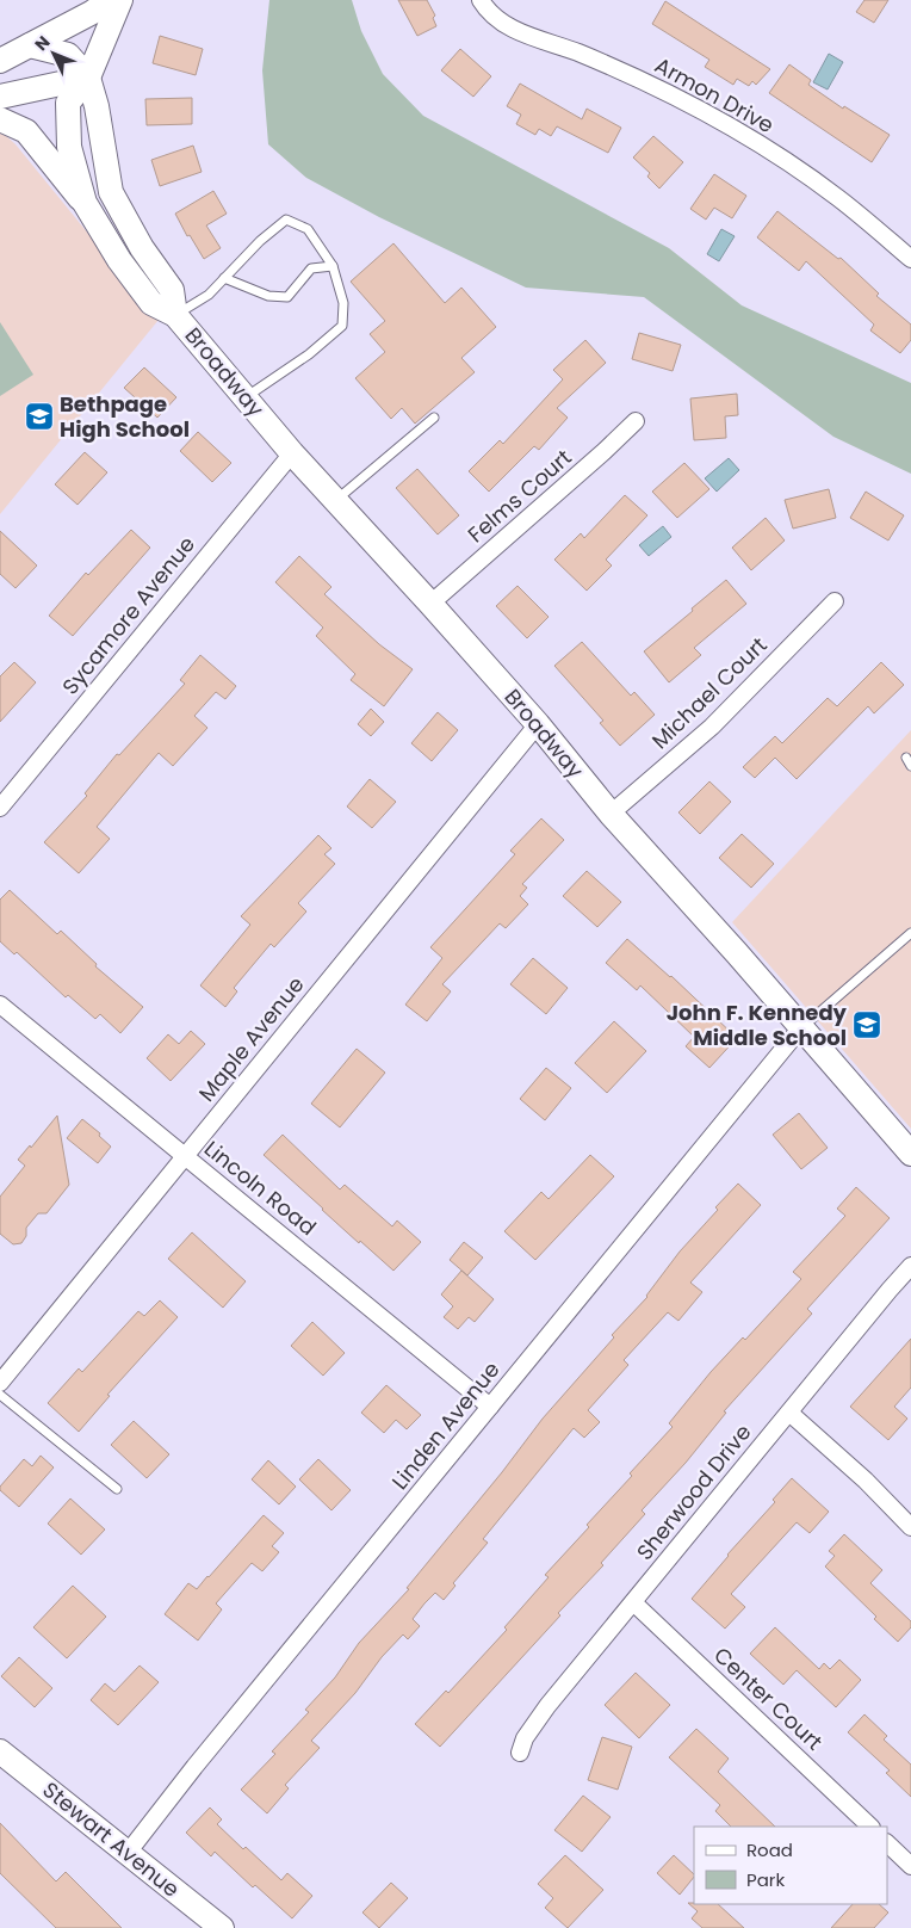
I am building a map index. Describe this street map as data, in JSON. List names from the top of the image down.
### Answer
{
  "streets": {
    "main road": ["Broadway", "Stewart Avenue"],
    "street": [
      "Armon Drive",
      "Felms Court",
      "Sycamore Avenue",
      "Michael Court",
      "Maple Avenue",
      "Lincoln Road",
      "Linden Avenue",
      "Sherwood Drive",
      "Center Court"
    ]
  },
  "crossings": [
    ["Broadway", "Felms Court"],
    ["Broadway", "Sycamore Avenue"],
    ["Broadway", "Michael Court"],
    ["Broadway", "Maple Avenue"],
    ["Broadway", "Linden Avenue"],
    ["Maple Avenue", "Lincoln Road"],
    ["Lincoln Road", "Linden Avenue"],
    ["Linden Avenue", "Stewart Avenue"],
    ["Sherwood Drive", "Center Court"]
  ],
  "places": {
    "school or university": ["Bethpage High School", "John F. Kennedy Middle School"]
  },
  "legend": ["Road", "Park"],
  "north": "top left"
}
